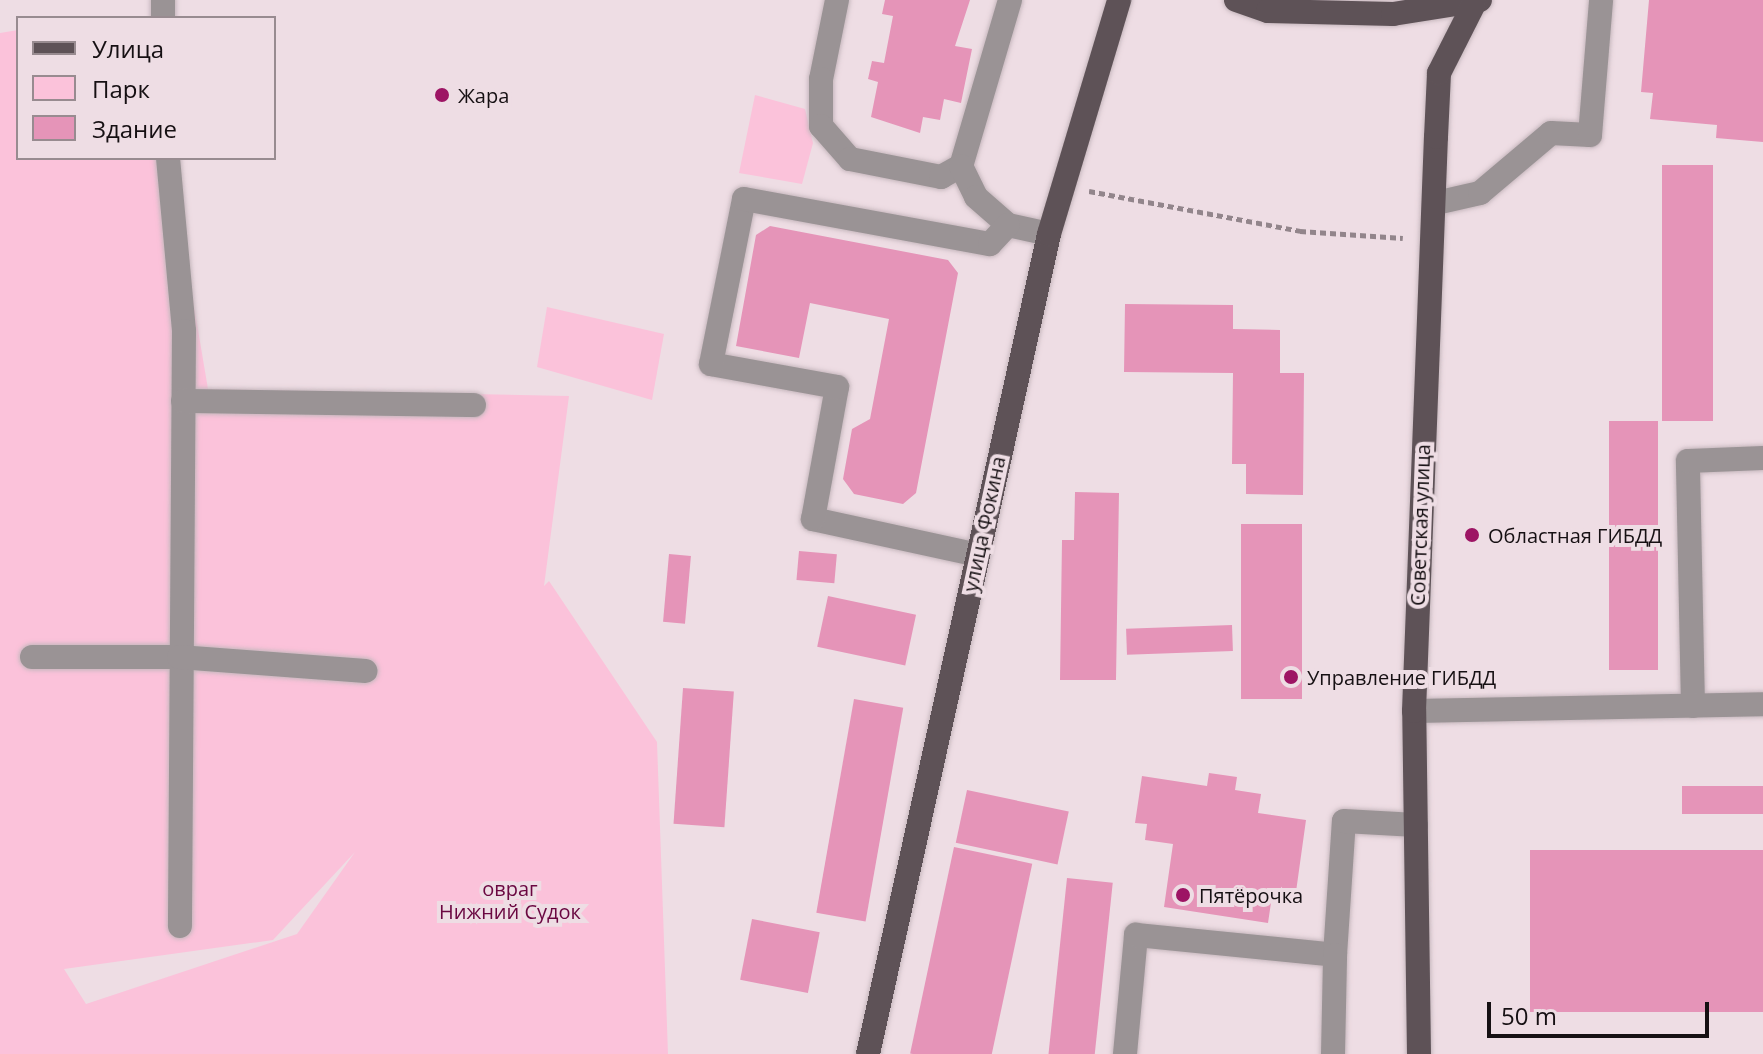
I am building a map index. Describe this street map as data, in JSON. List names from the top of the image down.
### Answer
{
  "streets": {
    "main road": ["улица Фокина", "Советская улица"]
  },
  "parks": ["овраг Нижний Судок"],
  "places": [
    "Жара",
    "Областная ГИБДД",
    "Управление ГИБДД",
    "Пятёрочка"
  ],
  "legend": ["Улица", "Парк", "Здание"],
  "scale_bar": "50 m"
}
